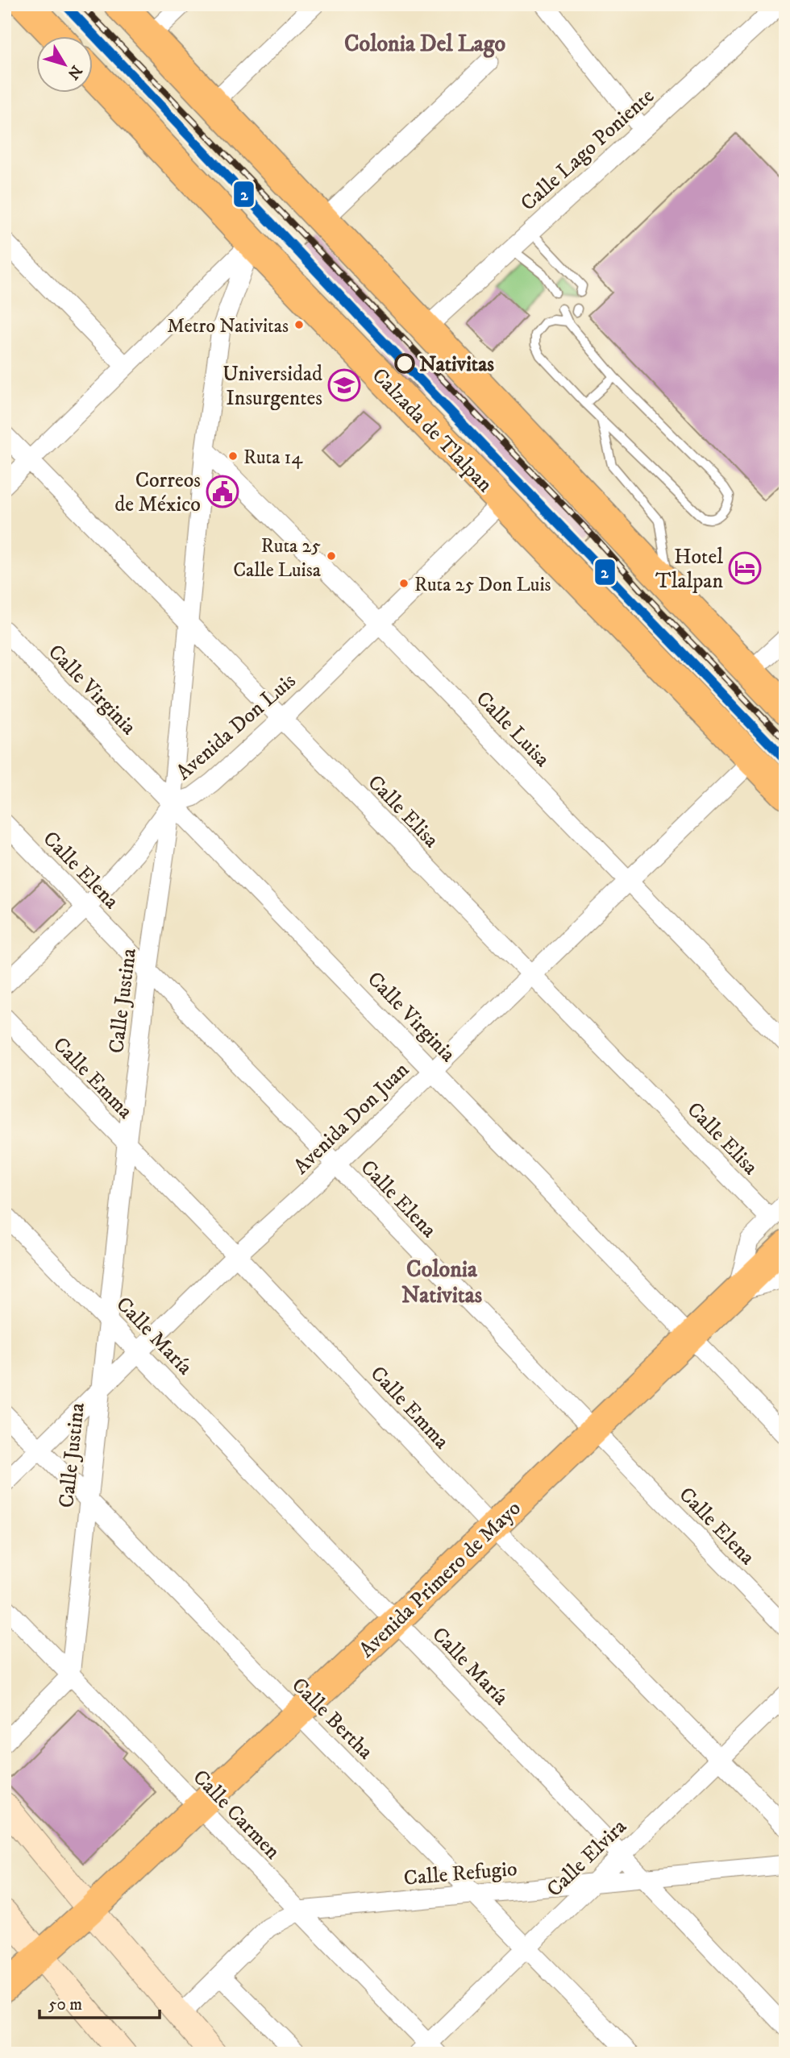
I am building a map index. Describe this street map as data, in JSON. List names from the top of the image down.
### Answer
{
  "streets": {
    "highway": ["Calzada de Tlalpan"],
    "main road": ["Avenida Primero de Mayo"],
    "street": [
      "Calle Lago Poniente",
      "Calle Virginia",
      "Avenida Don Luis",
      "Calle Luisa",
      "Calle Elisa",
      "Calle Elena",
      "Calle Justina",
      "Calle Emma",
      "Avenida Don Juan",
      "Calle María",
      "Calle Bertha",
      "Calle Carmen",
      "Calle Elvira",
      "Calle Refugio"
    ]
  },
  "crossings": [
    ["Calzada de Tlalpan", "Avenida Don Luis"],
    ["Calzada de Tlalpan", "Calle Justina"],
    ["Calzada de Tlalpan", "Avenida Don Juan"],
    ["Calle Virginia", "Avenida Don Luis"],
    ["Calle Virginia", "Calle Justina"],
    ["Calle Virginia", "Avenida Don Juan"],
    ["Calle Virginia", "Avenida Primero de Mayo"],
    ["Avenida Don Luis", "Calle Luisa"],
    ["Avenida Don Luis", "Calle Elisa"],
    ["Avenida Don Luis", "Calle Elena"],
    ["Avenida Don Luis", "Calle Justina"],
    ["Calle Luisa", "Calle Justina"],
    ["Calle Luisa", "Avenida Don Juan"],
    ["Calle Elisa", "Calle Justina"],
    ["Calle Elisa", "Avenida Don Juan"],
    ["Calle Elena", "Calle Justina"],
    ["Calle Elena", "Avenida Don Juan"],
    ["Calle Elena", "Avenida Primero de Mayo"],
    ["Calle Justina", "Calle Emma"],
    ["Calle Justina", "Avenida Don Juan"],
    ["Calle Justina", "Calle María"],
    ["Calle Justina", "Calle Bertha"],
    ["Calle Justina", "Calle Carmen"],
    ["Calle Emma", "Avenida Don Juan"],
    ["Calle Emma", "Avenida Primero de Mayo"],
    ["Calle Emma", "Calle Elvira"],
    ["Avenida Don Juan", "Calle María"],
    ["Avenida Don Juan", "Calle Bertha"],
    ["Calle María", "Avenida Primero de Mayo"],
    ["Calle María", "Calle Elvira"],
    ["Calle María", "Calle Refugio"],
    ["Avenida Primero de Mayo", "Calle Bertha"],
    ["Avenida Primero de Mayo", "Calle Carmen"],
    ["Calle Bertha", "Calle Elvira"],
    ["Calle Bertha", "Calle Refugio"],
    ["Calle Carmen", "Calle Elvira"],
    ["Calle Carmen", "Calle Refugio"],
    ["Calle Elvira", "Calle Refugio"]
  ],
  "districts": ["Colonia Del Lago", "Colonia Nativitas"],
  "places": {
    "other": [
      "Metro Nativitas",
      "Nativitas",
      "Ruta 14",
      "Ruta 25 Calle Luisa",
      "Ruta 25 Don Luis"
    ],
    "school or university": ["Universidad Insurgentes"],
    "public building": ["Correos de México"],
    "hotel": ["Hotel Tlalpan"]
  },
  "lines": ["transit line 2"],
  "scale_bar": "50 m",
  "north": "bottom right"
}
